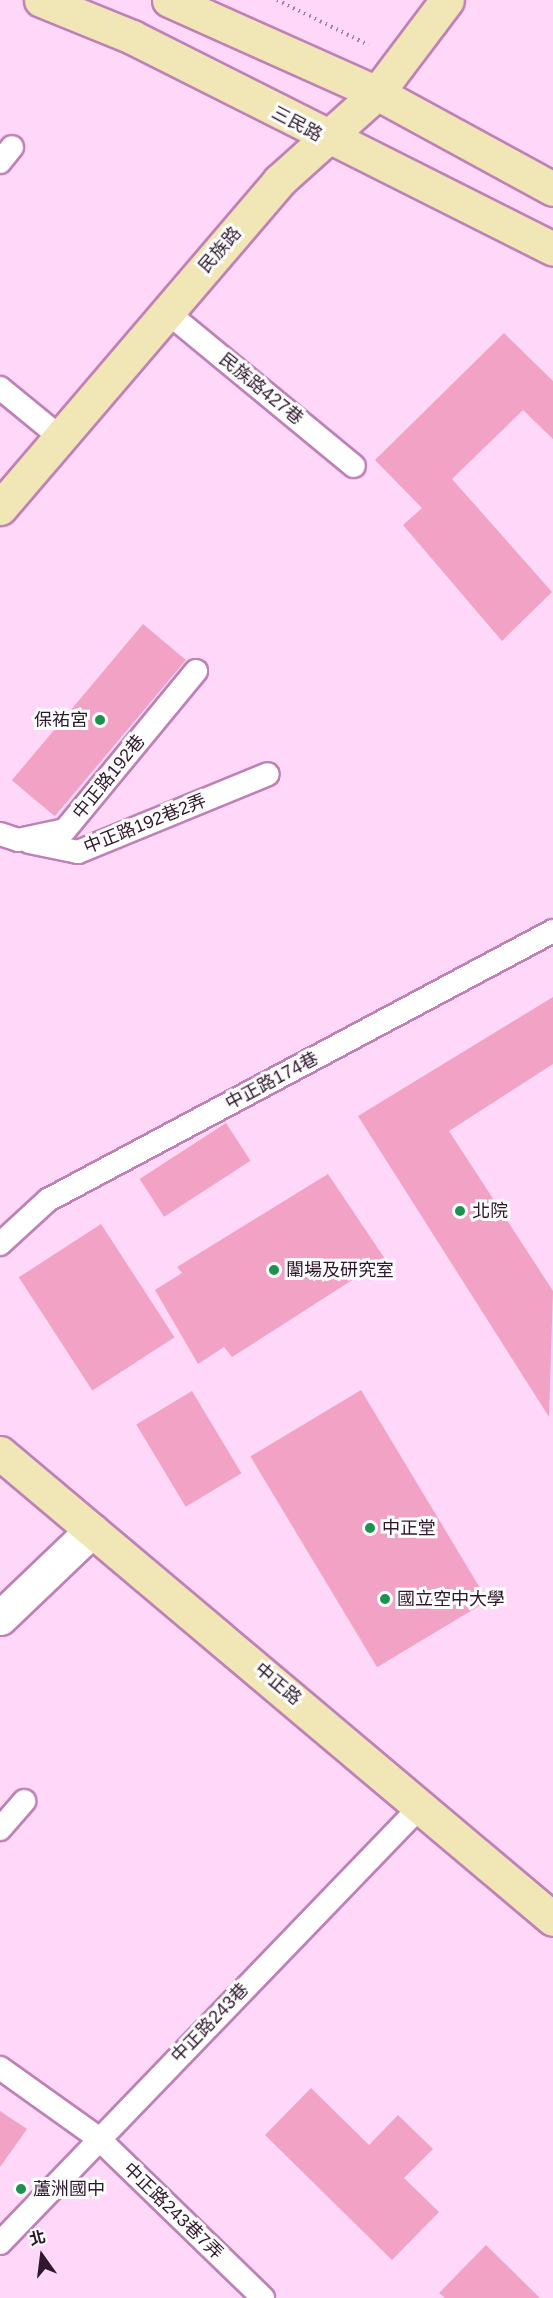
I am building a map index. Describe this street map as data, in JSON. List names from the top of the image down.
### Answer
{
  "streets": {
    "street": ["三民路", "民族路", "中正路"],
    "lane": [
      "民族路427巷",
      "中正路192巷",
      "中正路192巷2弄",
      "中正路174巷",
      "中正路243巷",
      "中正路243巷7弄"
    ]
  },
  "crossings": [
    ["三民路", "民族路"],
    ["民族路", "民族路427巷"],
    ["中正路192巷", "中正路192巷2弄"],
    ["中正路", "中正路243巷"],
    ["中正路243巷", "中正路243巷7弄"]
  ],
  "places": [
    "保祐宮",
    "北院",
    "闈場及研究室",
    "中正堂",
    "國立空中大學",
    "蘆洲國中"
  ],
  "north": "top"
}
